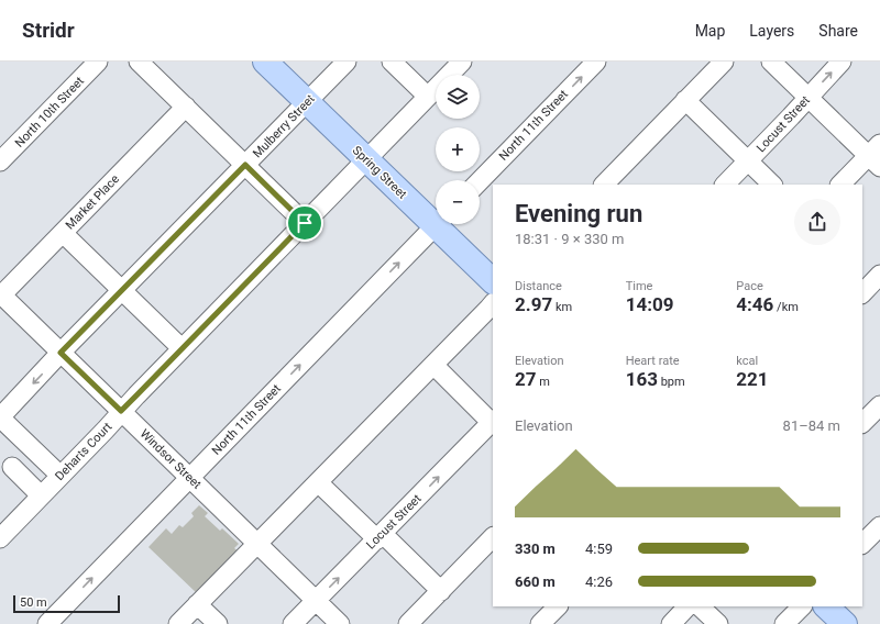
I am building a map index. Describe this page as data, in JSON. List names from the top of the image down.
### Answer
{
  "streets": {
    "main road": ["Spring Street"],
    "street": [
      "North 10th Street",
      "Locust Street",
      "North 11th Street",
      "Mulberry Street",
      "Market Place",
      "Deharts Court",
      "Windsor Street"
    ]
  },
  "crossings": [
    ["Locust Street", "Windsor Street"],
    ["North 11th Street", "Windsor Street"],
    ["Mulberry Street", "Spring Street"],
    ["Mulberry Street", "Windsor Street"],
    ["Spring Street", "Deharts Court"],
    ["Market Place", "Windsor Street"],
    ["Deharts Court", "Windsor Street"]
  ],
  "scale_bar": "50 m",
  "page": {
    "header": "Stridr",
    "nav": ["Map", "Layers", "Share"],
    "map_buttons": ["+", "−"],
    "heading": ["Evening run", "18:31 · 9 × 330 m"],
    "stats": [
      ["Distance", "2.97 km"],
      ["Time", "14:09"],
      ["Pace", "4:46 /km"],
      ["Elevation", "27 m"],
      ["Heart rate", "163 bpm"],
      ["kcal", "221"]
    ],
    "chart": ["Elevation", "81–84 m"],
    "list": [
      {
        "name": "330 m",
        "note": "4:59"
      },
      {
        "name": "660 m",
        "note": "4:26"
      }
    ],
    "scale": "50 m"
  }
}
